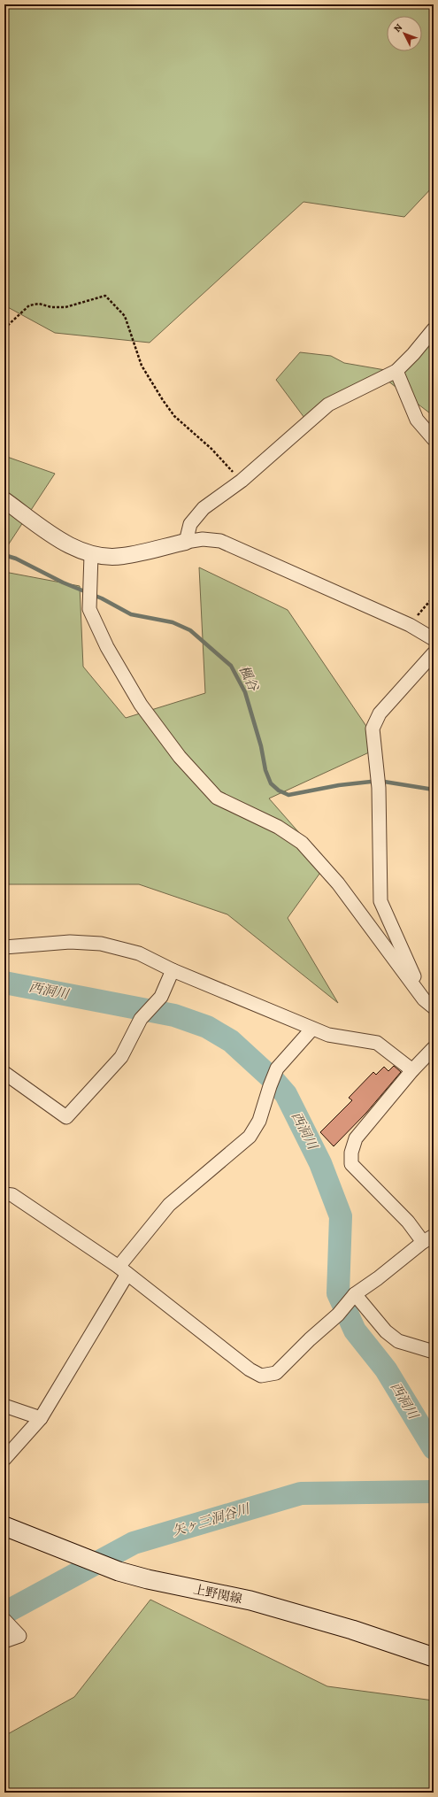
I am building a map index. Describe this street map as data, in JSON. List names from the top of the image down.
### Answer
{
  "streets": {
    "main road": ["上野関線"]
  },
  "water": ["楓谷", "西洞川", "矢ヶ三洞谷川"],
  "north": "top left"
}
